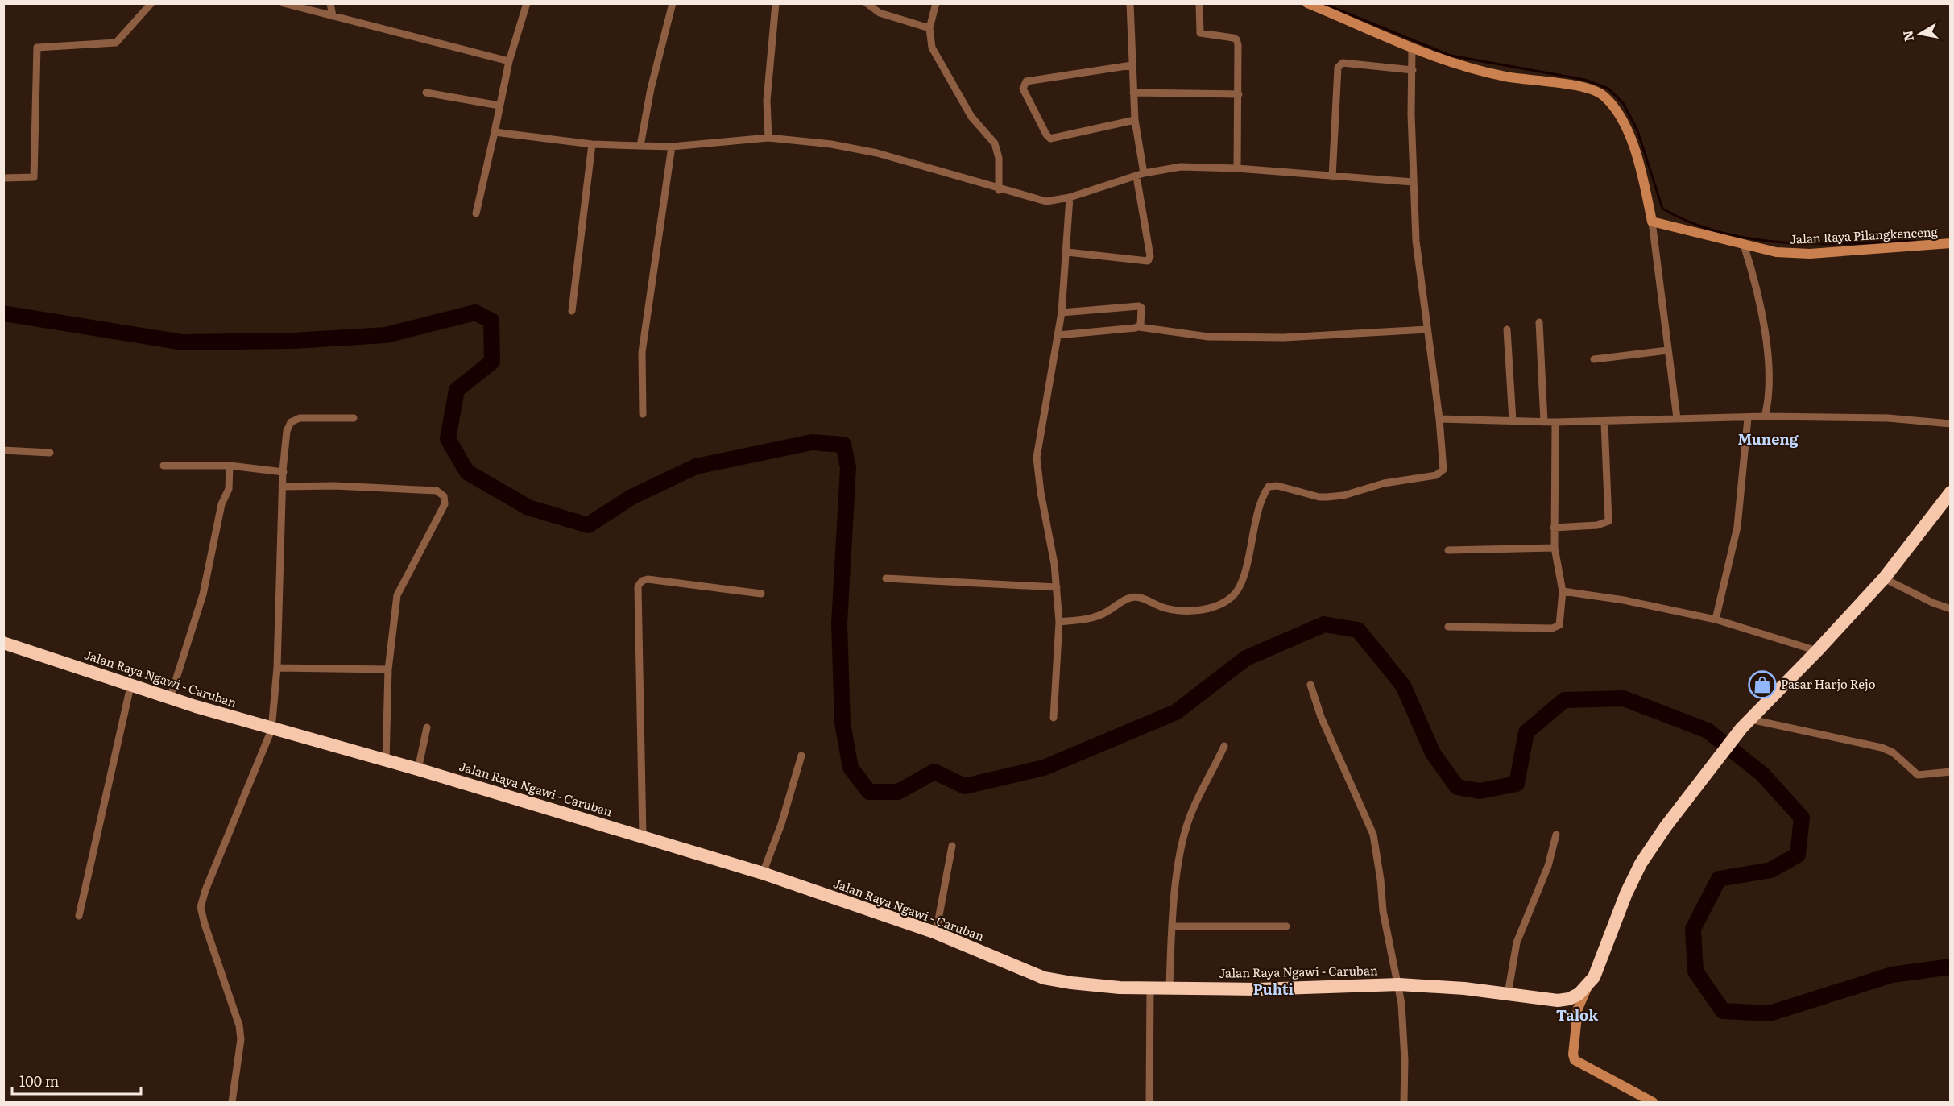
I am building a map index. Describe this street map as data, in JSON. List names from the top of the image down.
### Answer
{
  "streets": {
    "highway": ["Jalan Raya Ngawi - Caruban"],
    "main road": ["Jalan Raya Pilangkenceng"]
  },
  "districts": ["Muneng", "Puhti", "Talok"],
  "places": {
    "shop": ["Pasar Harjo Rejo"]
  },
  "scale_bar": "100 m",
  "north": "left"
}
